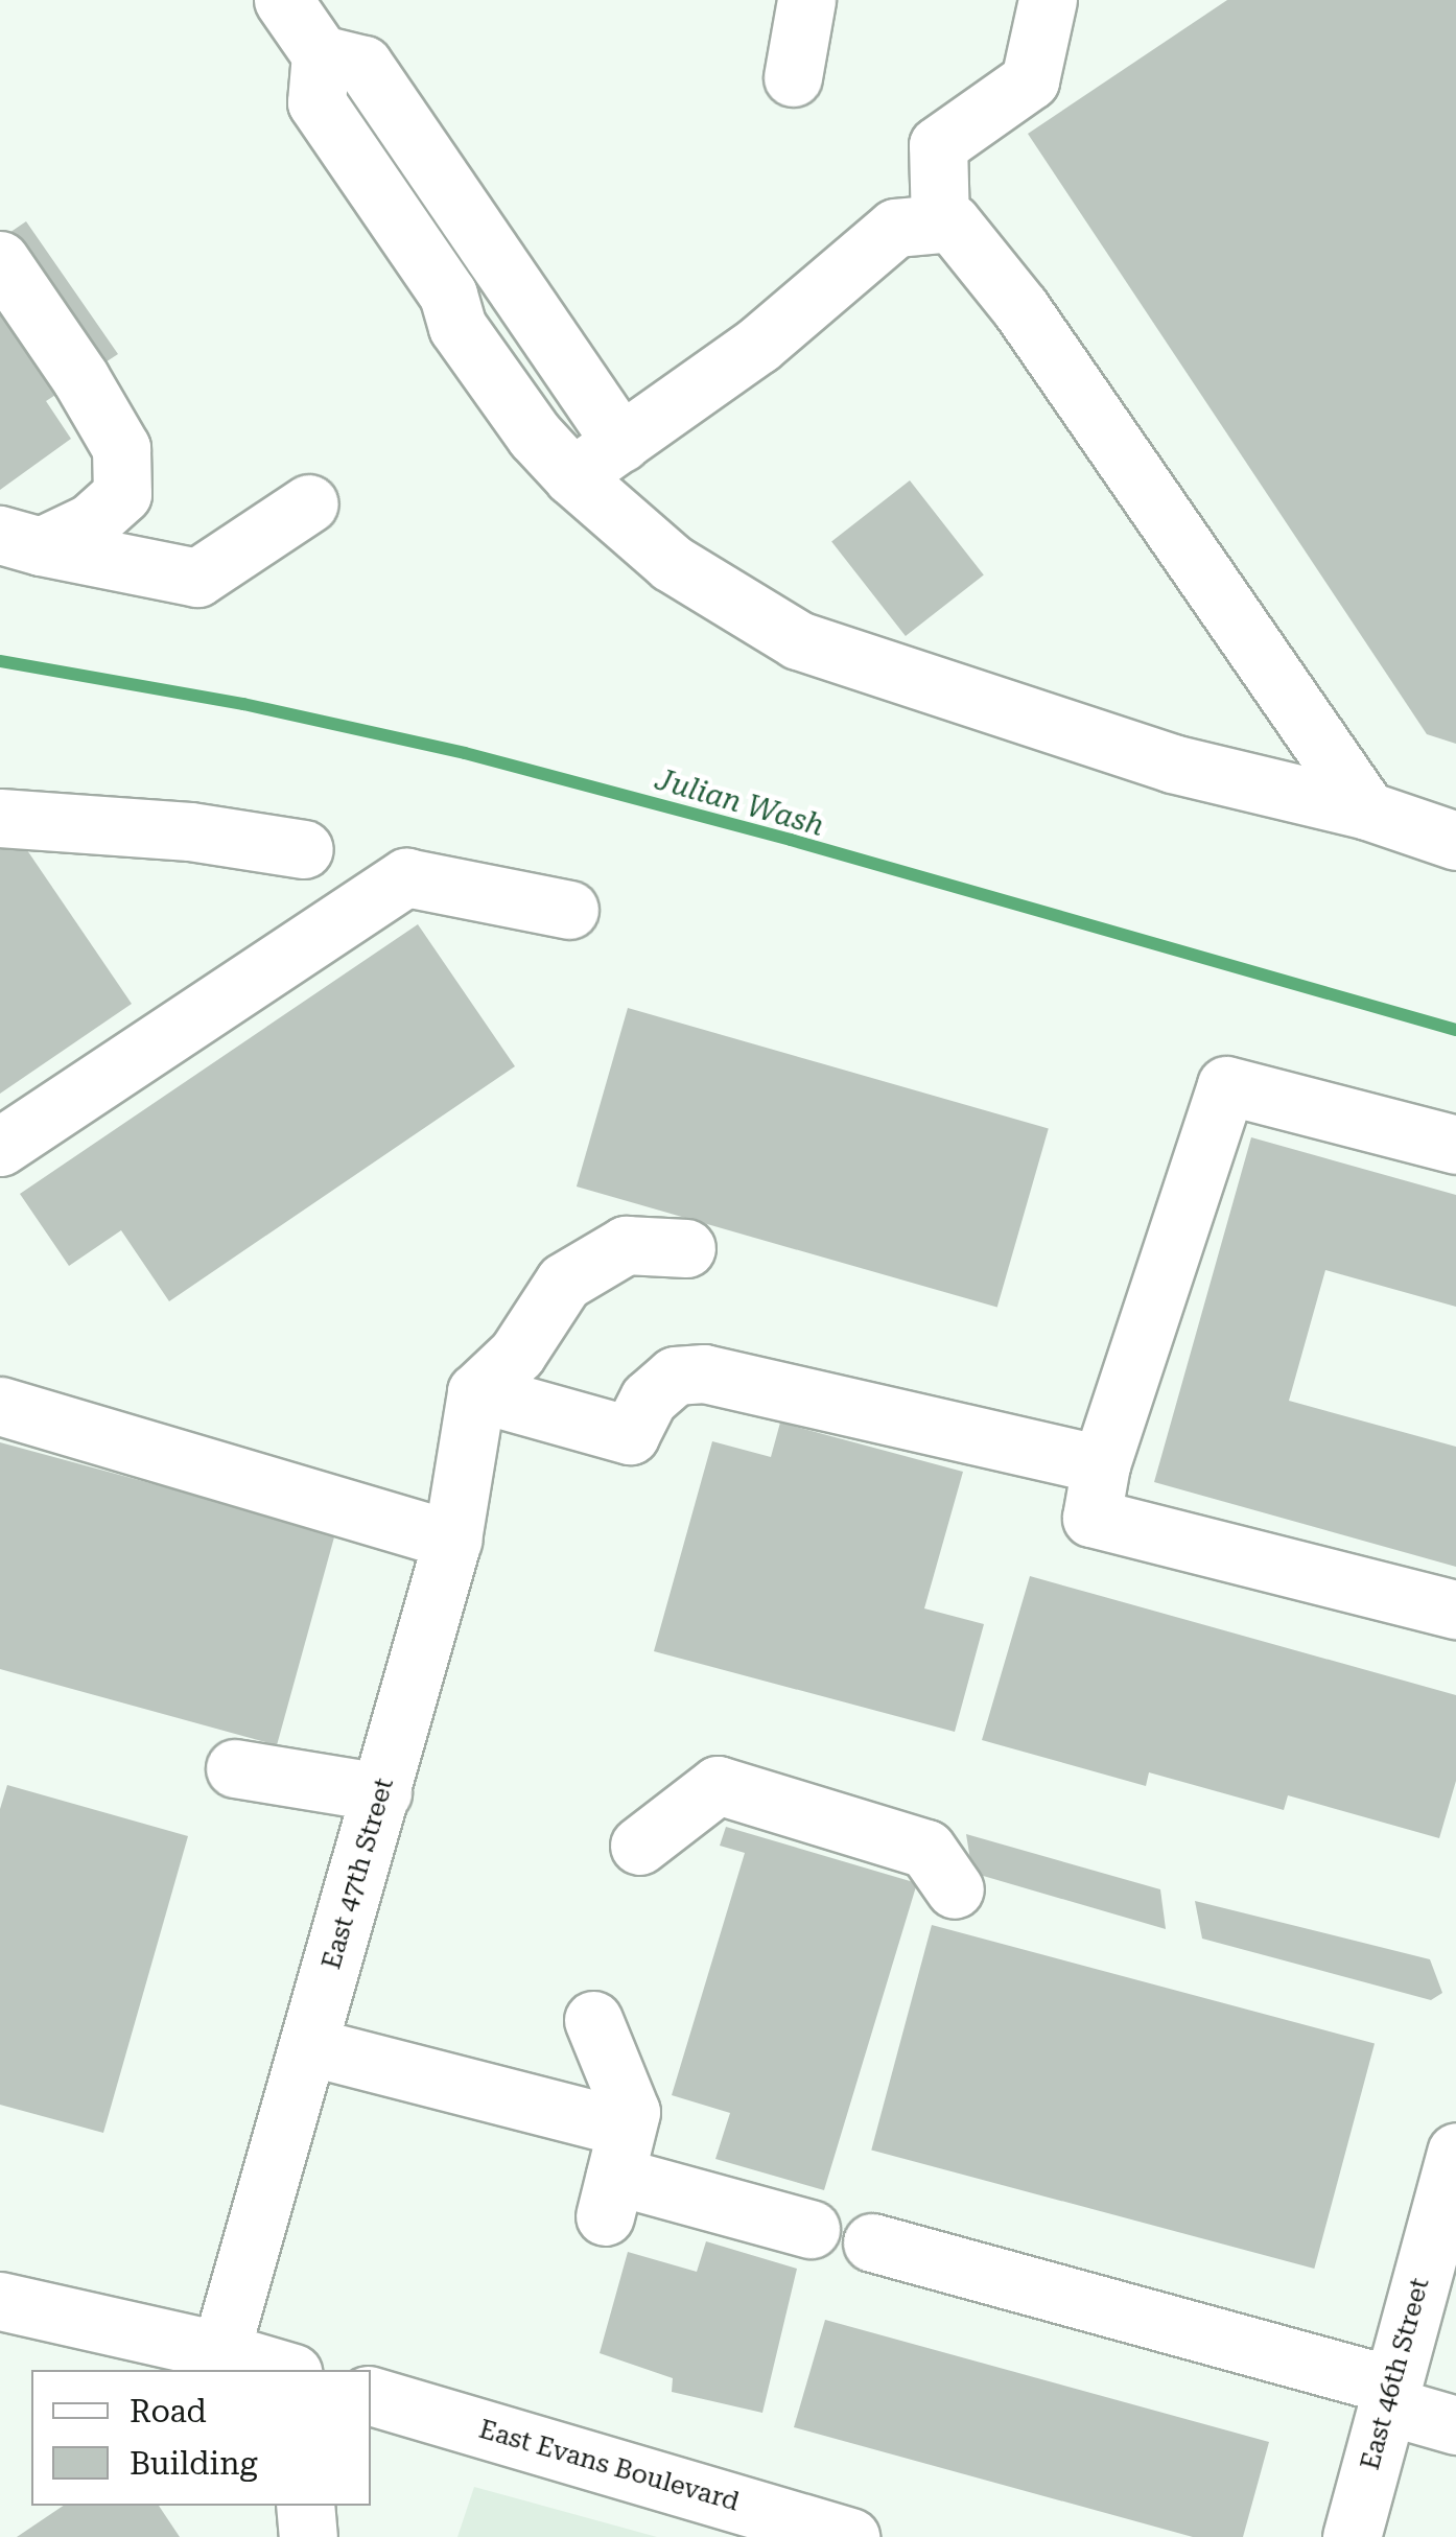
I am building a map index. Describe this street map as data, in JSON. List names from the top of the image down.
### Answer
{
  "streets": {
    "street": ["East 47th Street", "East 46th Street", "East Evans Boulevard"]
  },
  "water": ["Julian Wash"],
  "legend": ["Road", "Building"]
}
